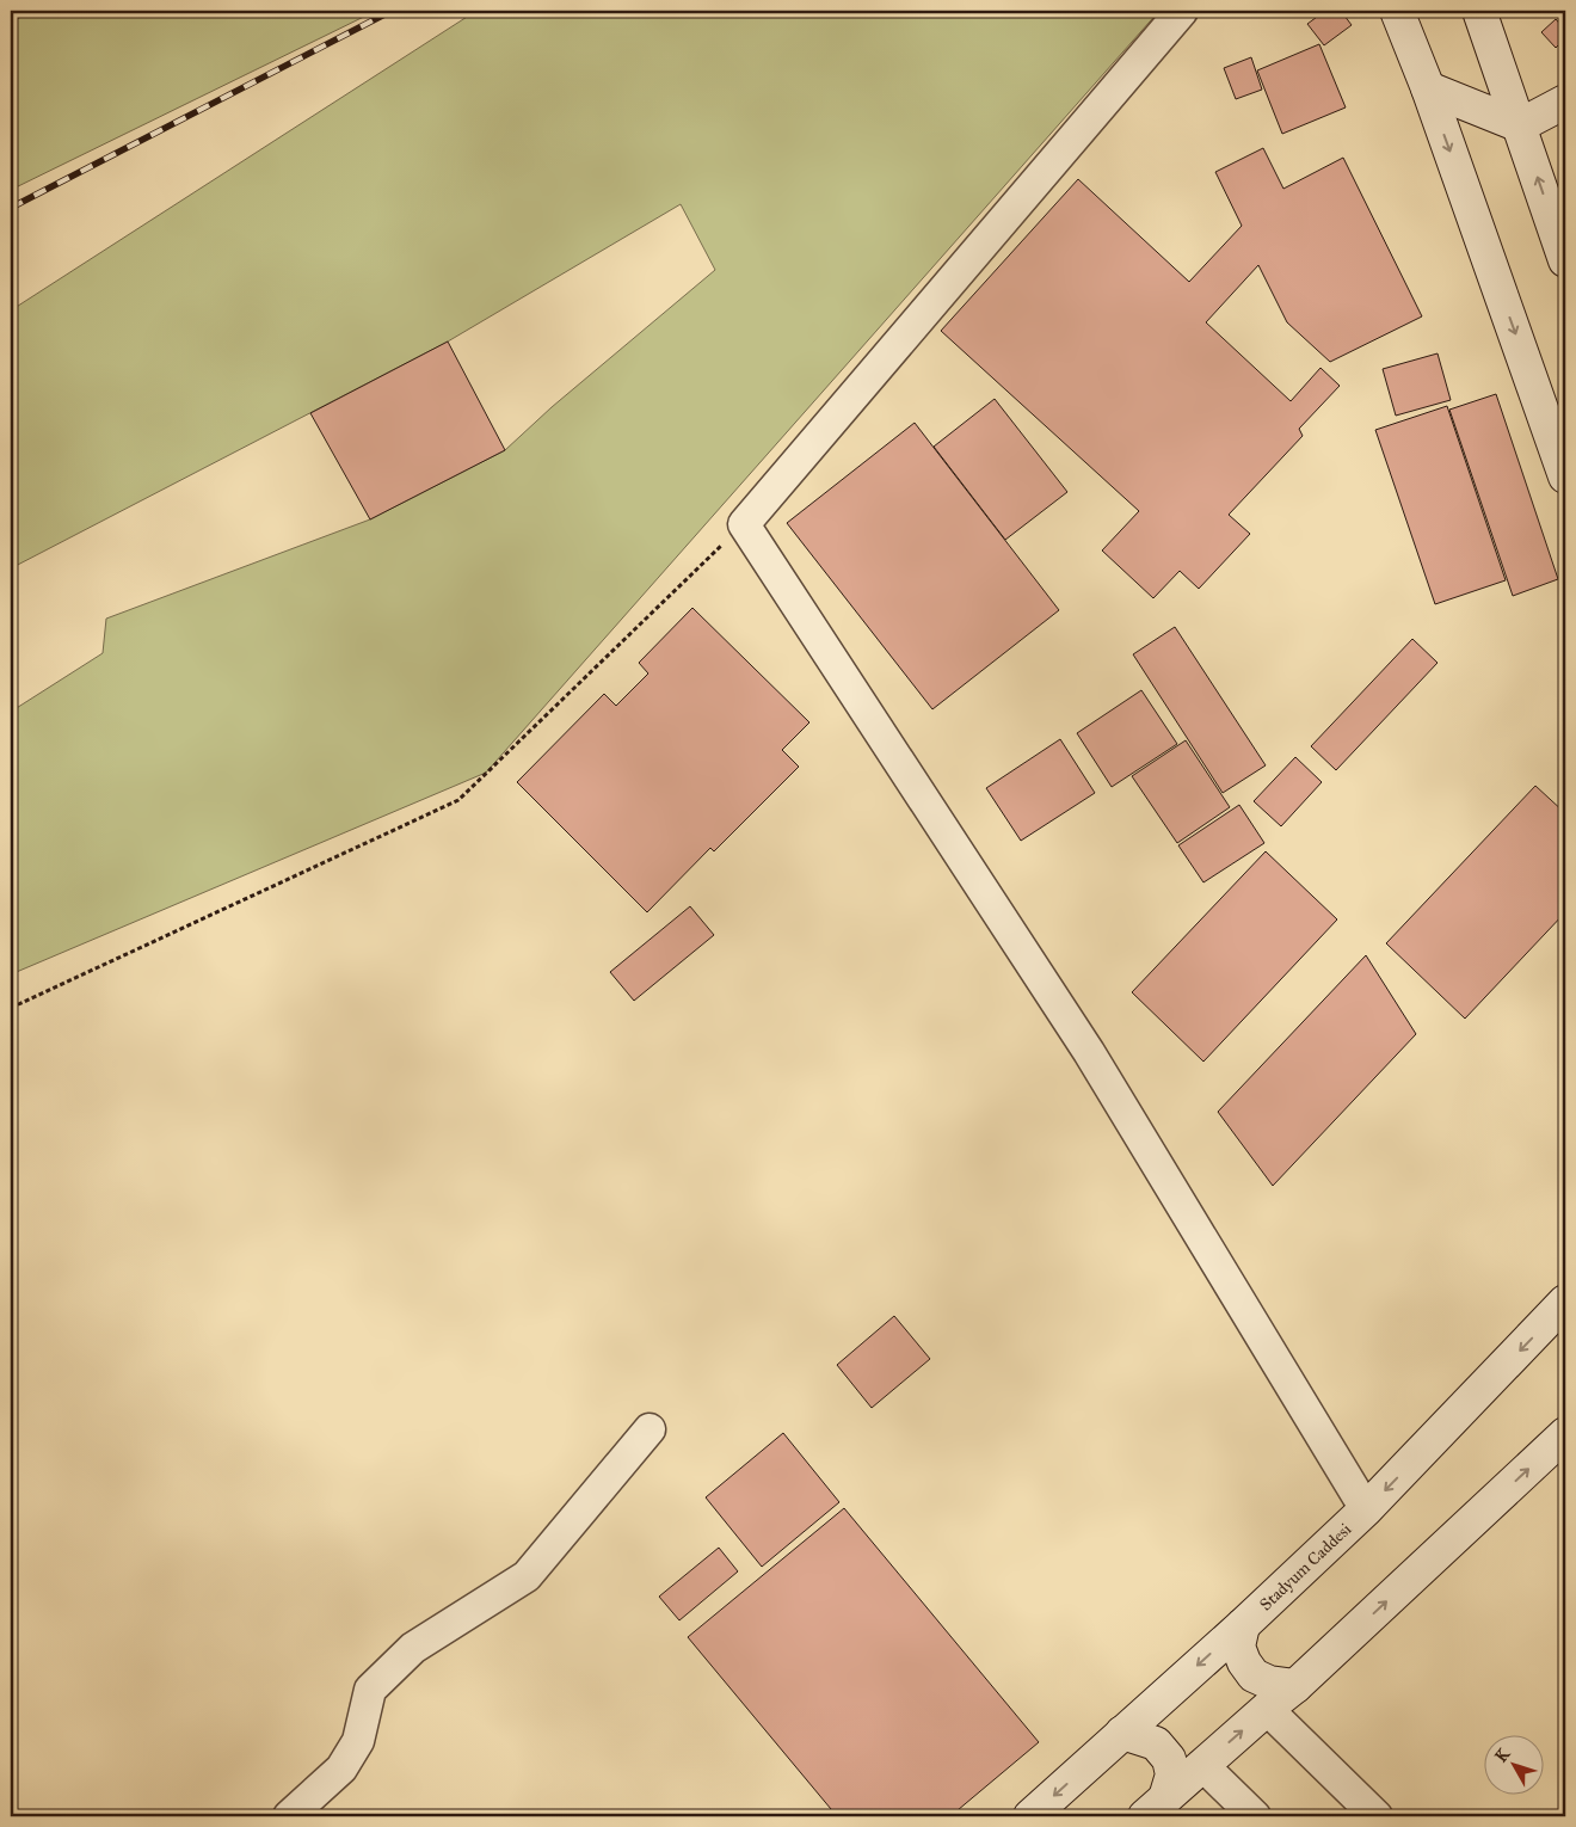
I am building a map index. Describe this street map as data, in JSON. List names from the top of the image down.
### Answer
{
  "streets": {
    "main road": ["Stadyum Caddesi"]
  },
  "north": "top left"
}
